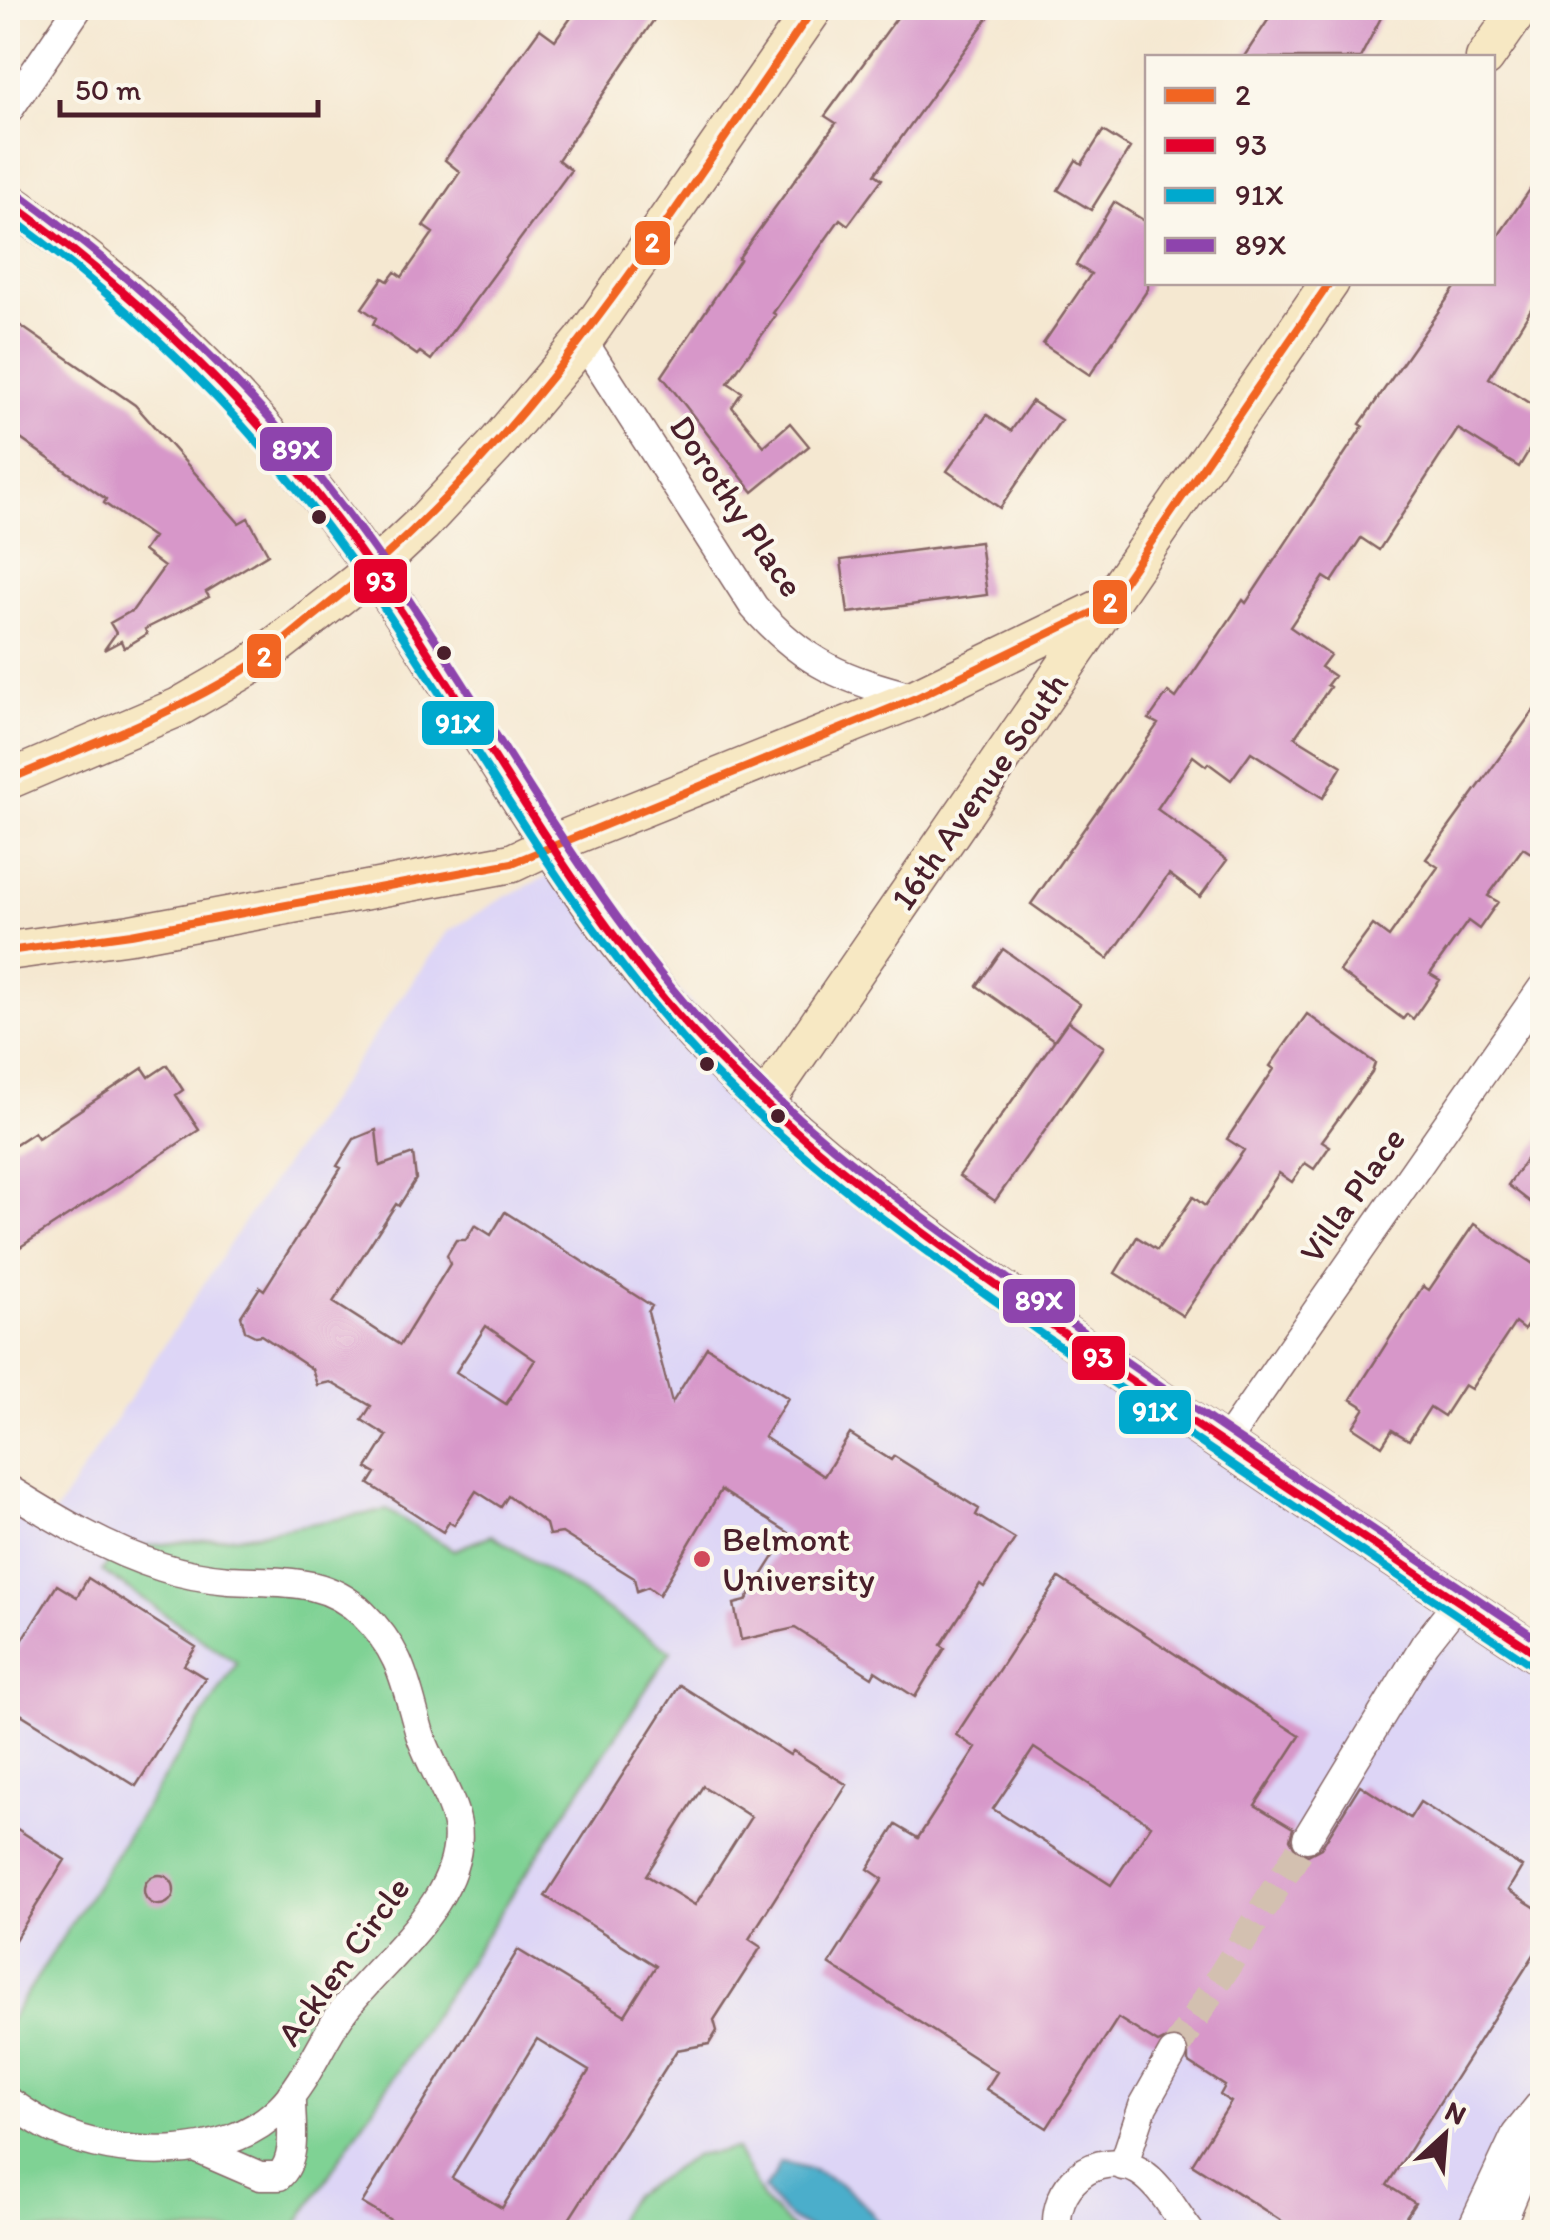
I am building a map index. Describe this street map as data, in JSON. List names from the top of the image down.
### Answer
{
  "streets": {
    "main road": ["16th Avenue South"],
    "street": ["Dorothy Place", "Villa Place", "Acklen Circle"]
  },
  "places": ["Belmont University"],
  "lines": [
    "transit line 2",
    "transit line 89X",
    "transit line 93",
    "transit line 91X"
  ],
  "legend": [
    "2",
    "93",
    "91X",
    "89X"
  ],
  "scale_bar": "50 m",
  "north": "top right"
}
